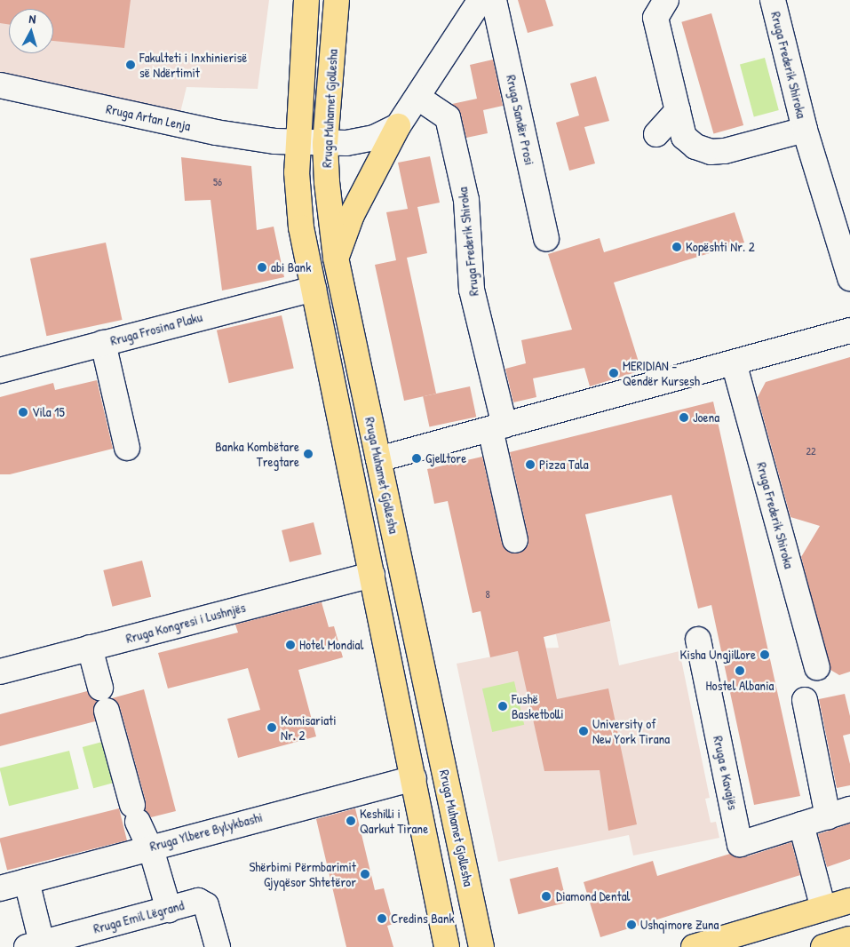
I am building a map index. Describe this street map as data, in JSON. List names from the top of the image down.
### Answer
{
  "streets": {
    "main road": ["Rruga Muhamet Gjollesha"],
    "street": [
      "Rruga Frederik Shiroka",
      "Rruga Artan Lenja",
      "Rruga Sandër Prosi",
      "Rruga Frosina Plaku",
      "Rruga Kongresi i Lushnjës",
      "Rruga e Kavajës",
      "Rruga Ylbere Bylykbashi",
      "Rruga Emil Lëgrand"
    ]
  },
  "crossings": [
    ["Rruga Muhamet Gjollesha", "Rruga Artan Lenja"]
  ],
  "places": [
    "Fakulteti i Inxhinierisë së Ndërtimit",
    "Kopështi Nr. 2",
    "abi Bank",
    "MERIDIAN - Qendër Kursesh",
    "Vila 15",
    "Joena",
    "Banka Kombëtare Tregtare",
    "Gjelltore",
    "Pizza Tala",
    "Hotel Mondial",
    "Kisha Ungjillore",
    "Hostel Albania",
    "Fushë Basketbolli",
    "Komisariati Nr. 2",
    "University of New York Tirana",
    "Keshilli i Qarkut Tirane",
    "Shërbimi Përmbarimit Gjyqësor Shtetëror",
    "Diamond Dental",
    "Credins Bank",
    "Ushqimore Zuna"
  ],
  "house_numbers": ["56", "22", "8"],
  "north": "top"
}
